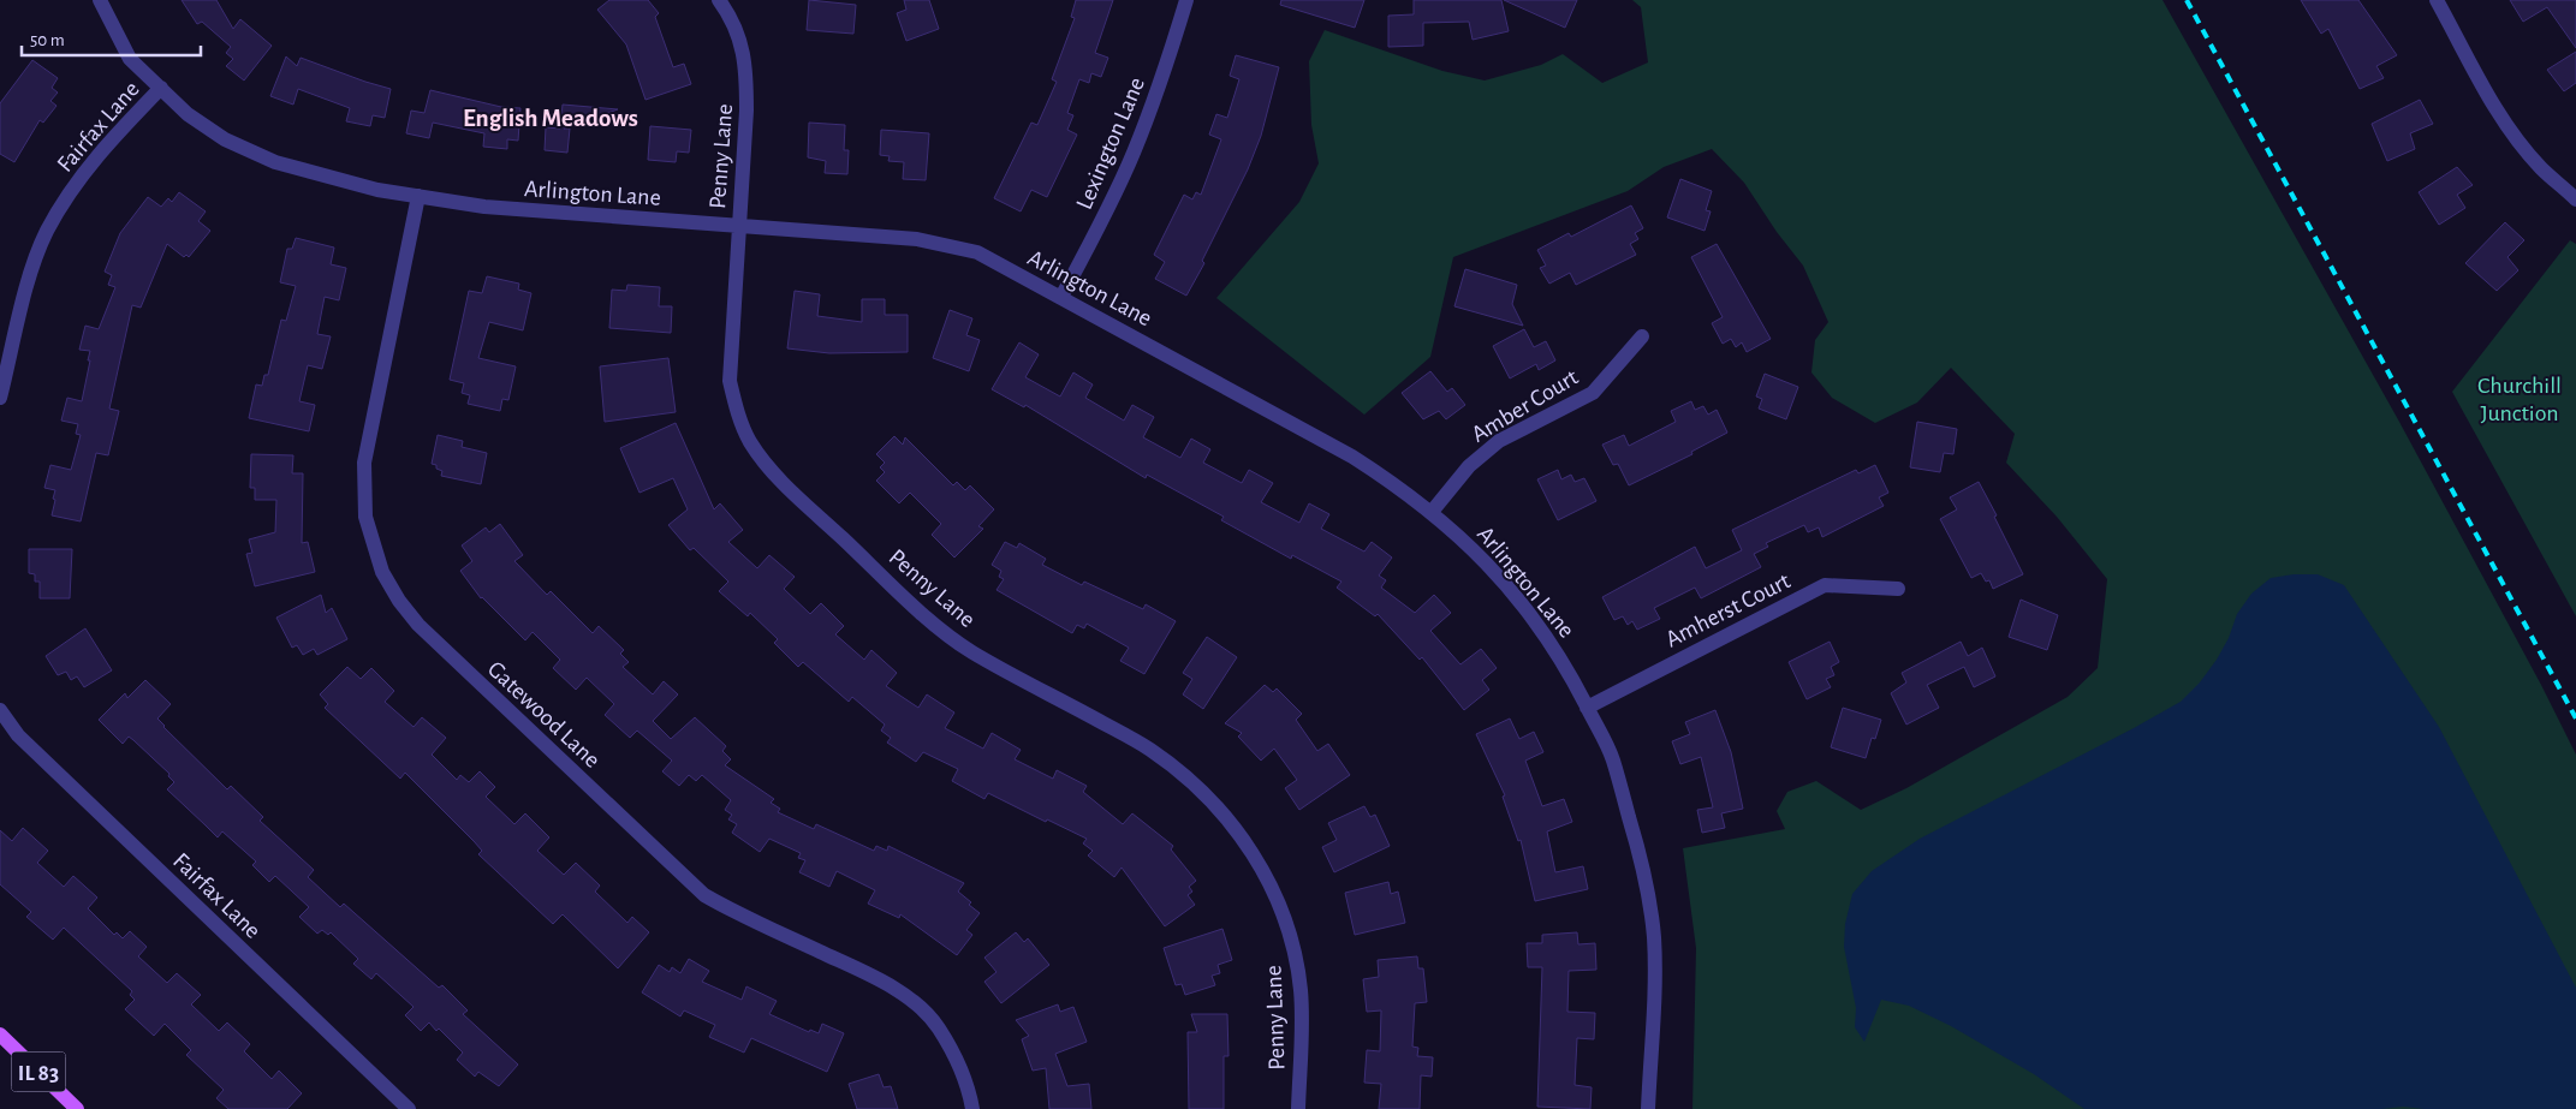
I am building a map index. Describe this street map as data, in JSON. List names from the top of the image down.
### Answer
{
  "streets": {
    "main road": ["IL 83"],
    "street": [
      "Fairfax Lane",
      "Lexington Lane",
      "Penny Lane",
      "Arlington Lane",
      "Amber Court",
      "Amherst Court",
      "Gatewood Lane"
    ]
  },
  "crossings": [
    ["Fairfax Lane", "Arlington Lane"],
    ["Lexington Lane", "Arlington Lane"],
    ["Penny Lane", "Arlington Lane"],
    ["Arlington Lane", "Amber Court"],
    ["Arlington Lane", "Amherst Court"],
    ["Arlington Lane", "Gatewood Lane"]
  ],
  "districts": ["English Meadows"],
  "parks": ["Churchill Junction"],
  "scale_bar": "50 m"
}
